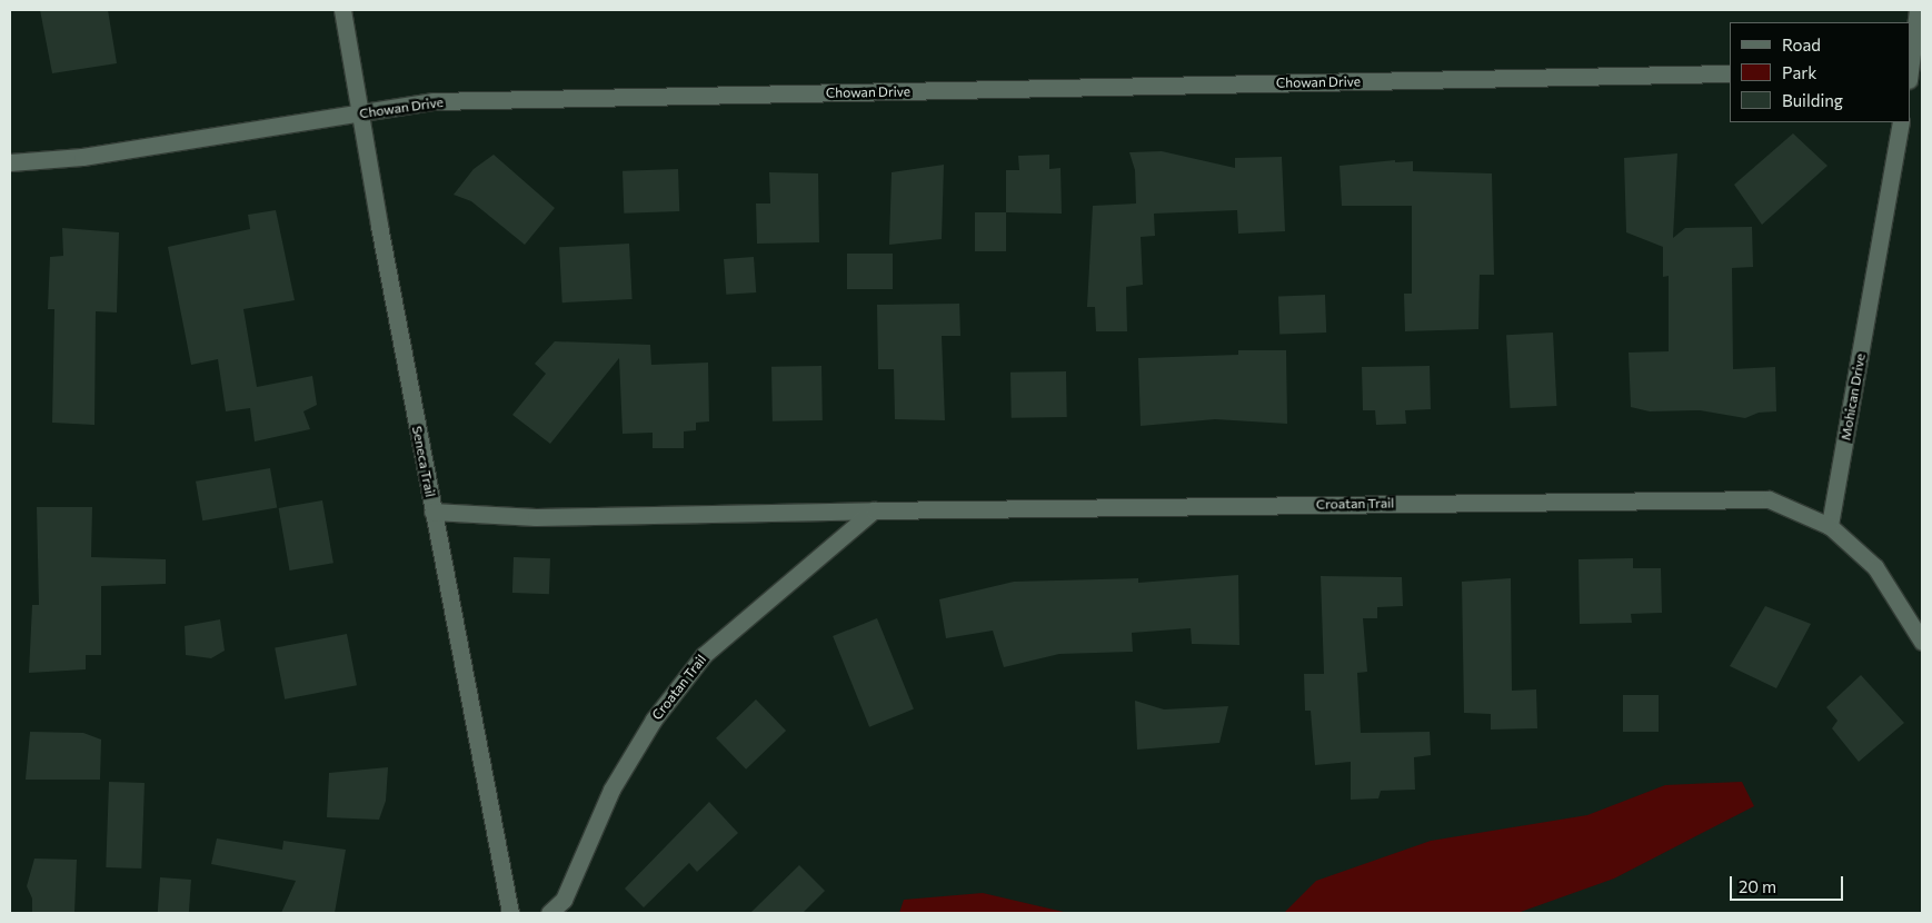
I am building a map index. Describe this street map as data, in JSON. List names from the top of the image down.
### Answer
{
  "streets": {
    "street": [
      "Chowan Drive",
      "Mohican Drive",
      "Seneca Trail",
      "Croatan Trail"
    ]
  },
  "crossings": [
    ["Chowan Drive", "Seneca Trail"],
    ["Mohican Drive", "Croatan Trail"],
    ["Seneca Trail", "Croatan Trail"]
  ],
  "legend": ["Road", "Park", "Building"],
  "scale_bar": "20 m"
}
